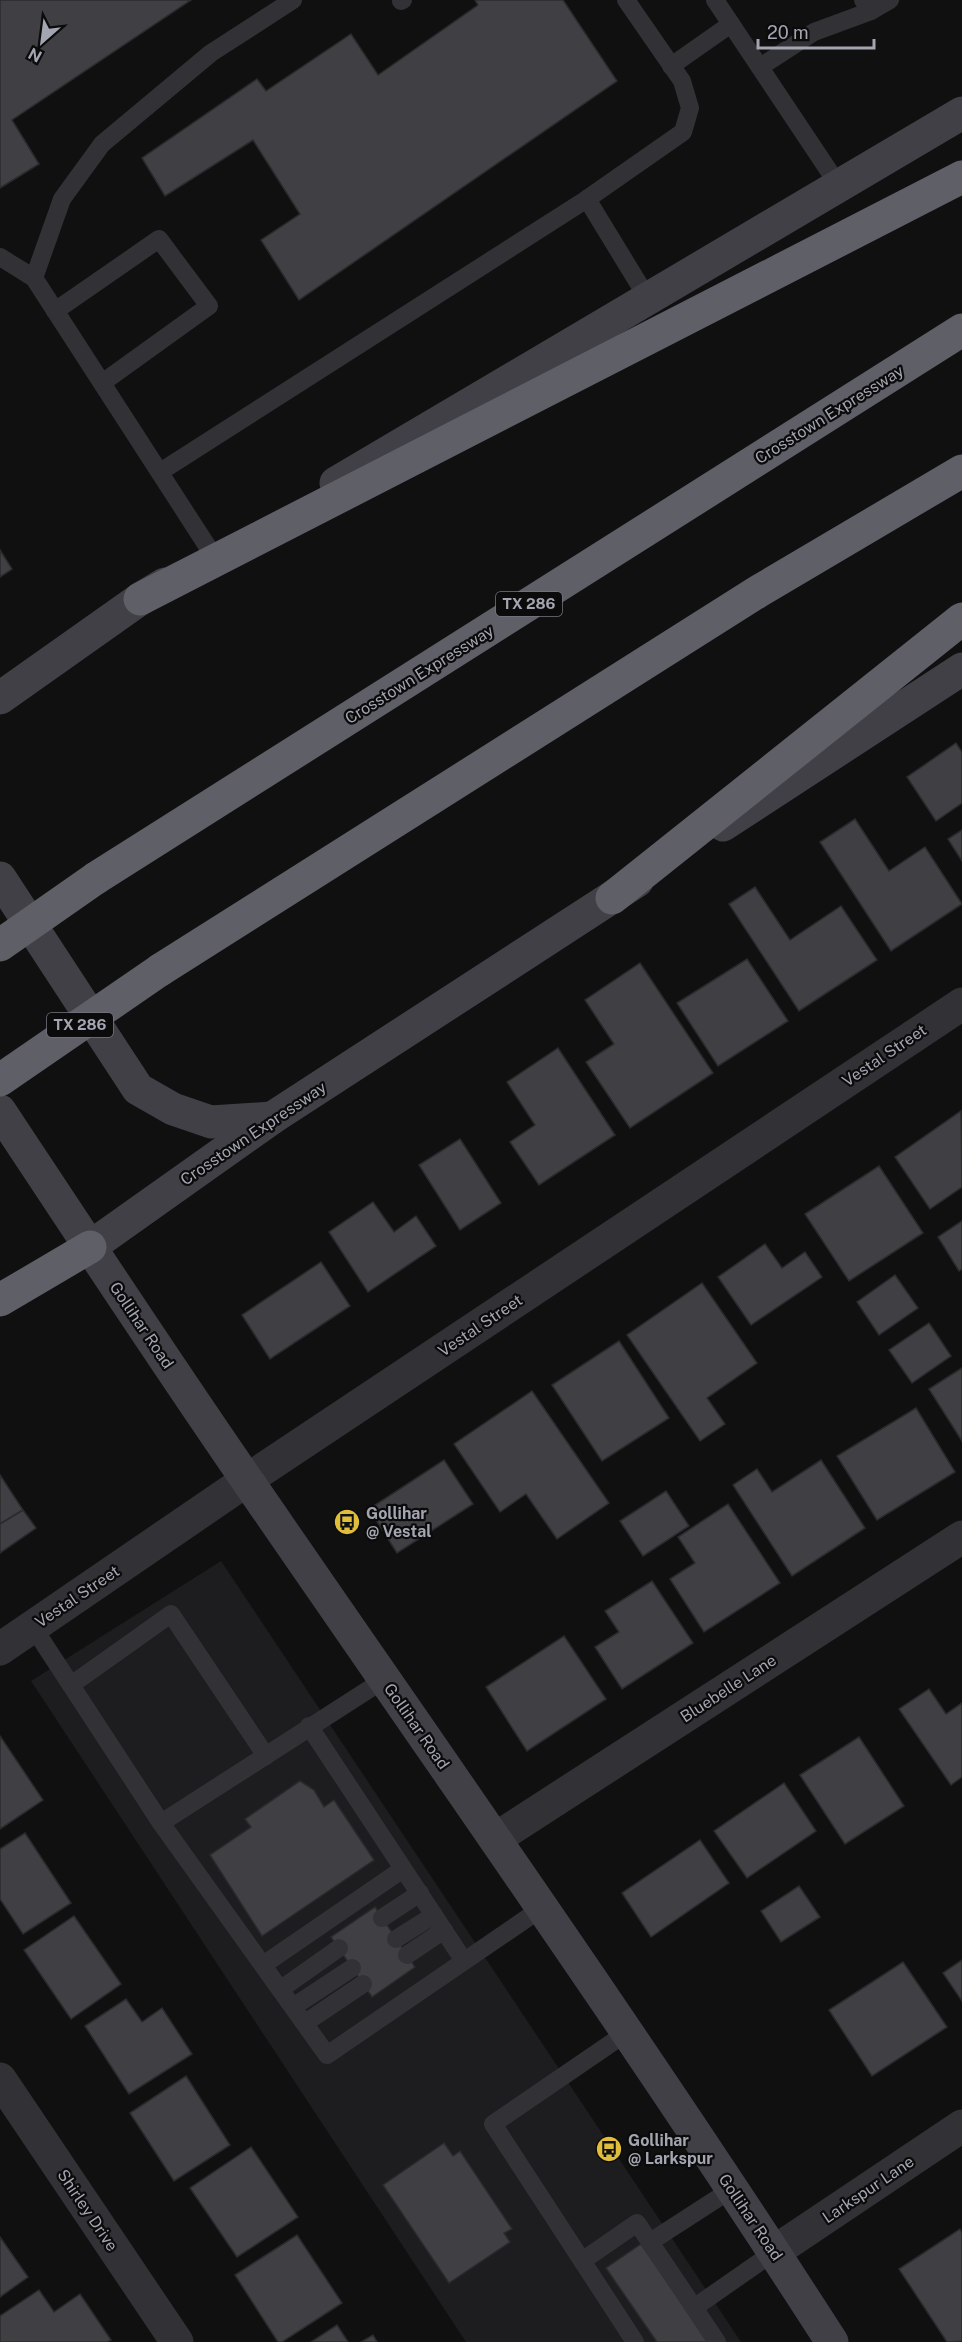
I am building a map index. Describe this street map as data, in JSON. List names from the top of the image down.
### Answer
{
  "streets": {
    "highway": ["Crosstown Expressway", "TX 286"],
    "main road": ["Gollihar Road"],
    "street": [
      "Vestal Street",
      "Bluebelle Lane",
      "Larkspur Lane",
      "Shirley Drive"
    ]
  },
  "crossings": [
    ["Crosstown Expressway", "Gollihar Road"],
    ["Vestal Street", "Gollihar Road"],
    ["Gollihar Road", "Bluebelle Lane"],
    ["Gollihar Road", "Larkspur Lane"]
  ],
  "places": {
    "bus stop": ["Gollihar @ Vestal", "Gollihar @ Larkspur"]
  },
  "scale_bar": "20 m",
  "north": "bottom left"
}
